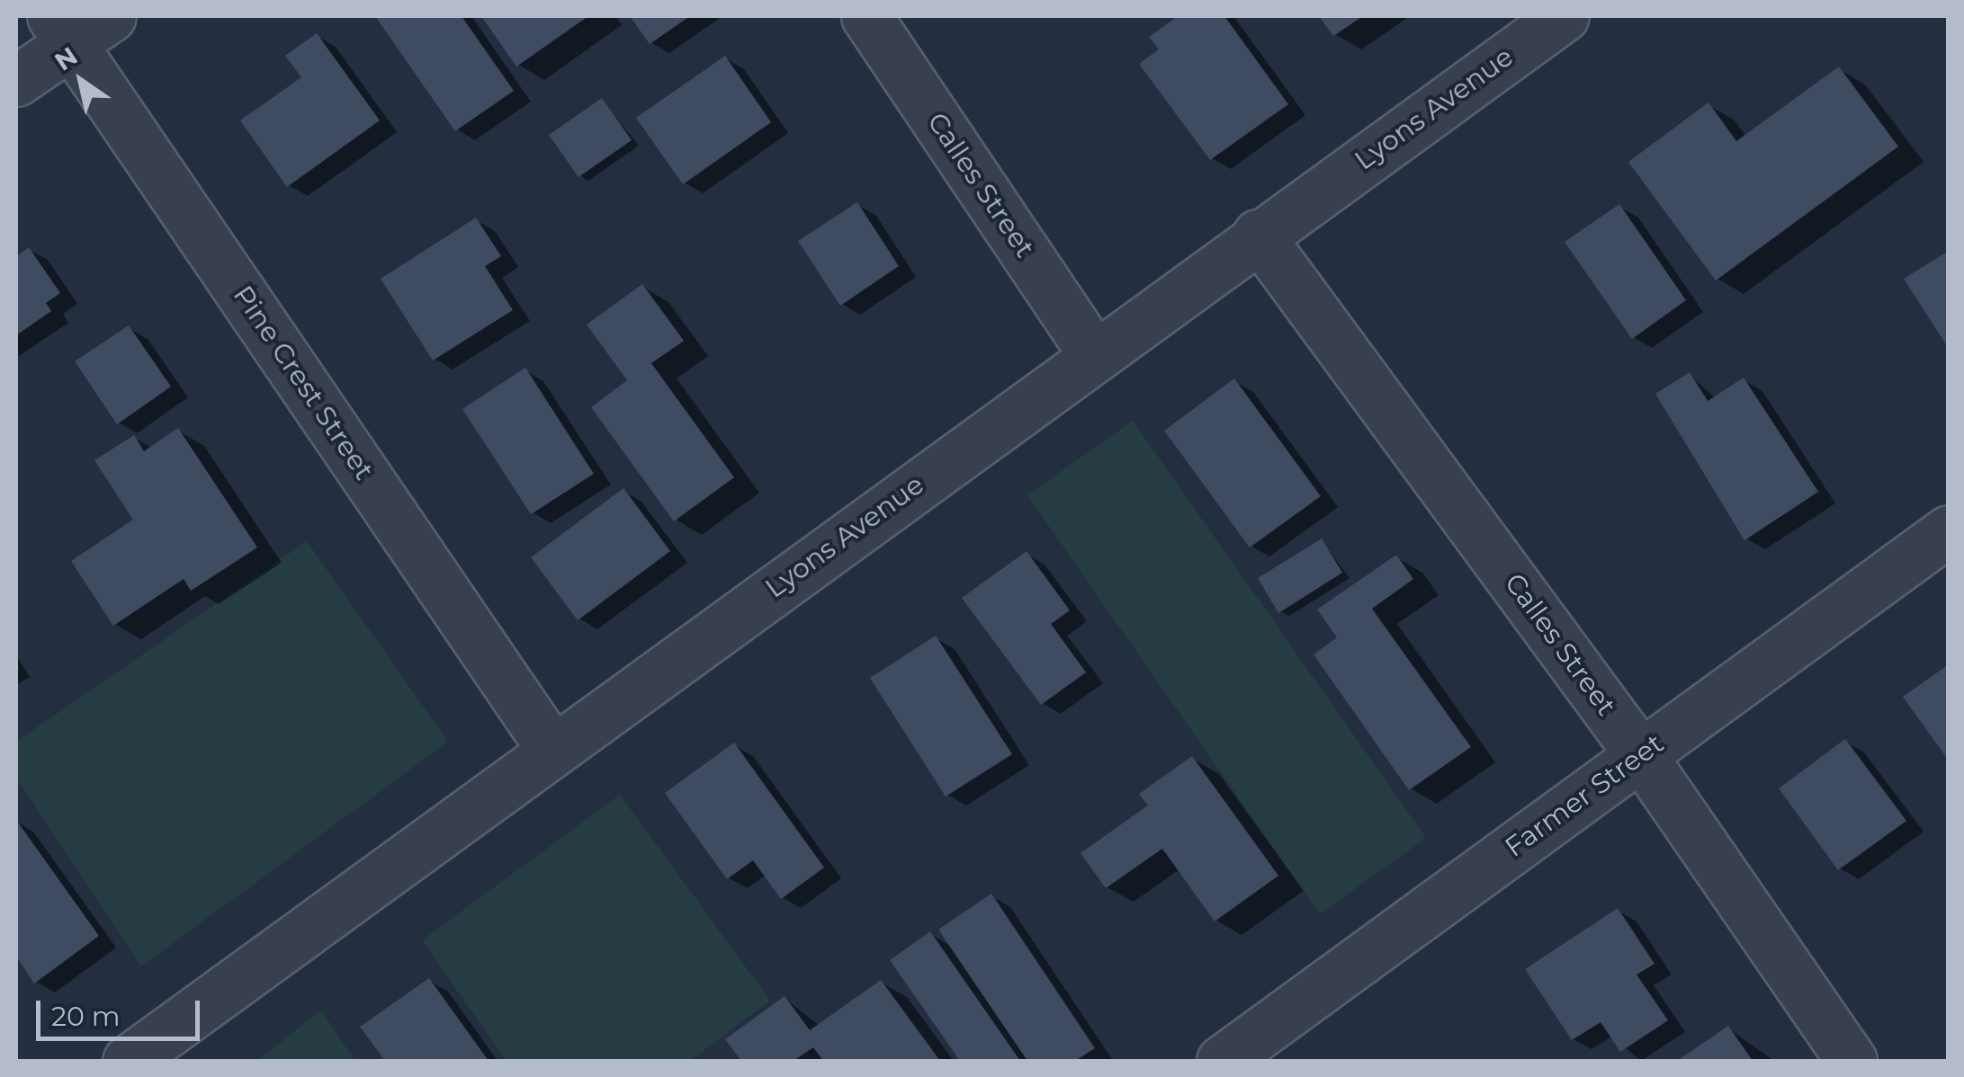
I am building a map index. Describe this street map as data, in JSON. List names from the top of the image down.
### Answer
{
  "streets": {
    "street": [
      "Lyons Avenue",
      "Calles Street",
      "Pine Crest Street",
      "Farmer Street"
    ]
  },
  "crossings": [
    ["Lyons Avenue", "Calles Street"],
    ["Lyons Avenue", "Pine Crest Street"],
    ["Calles Street", "Farmer Street"]
  ],
  "scale_bar": "20 m",
  "north": "top left"
}
